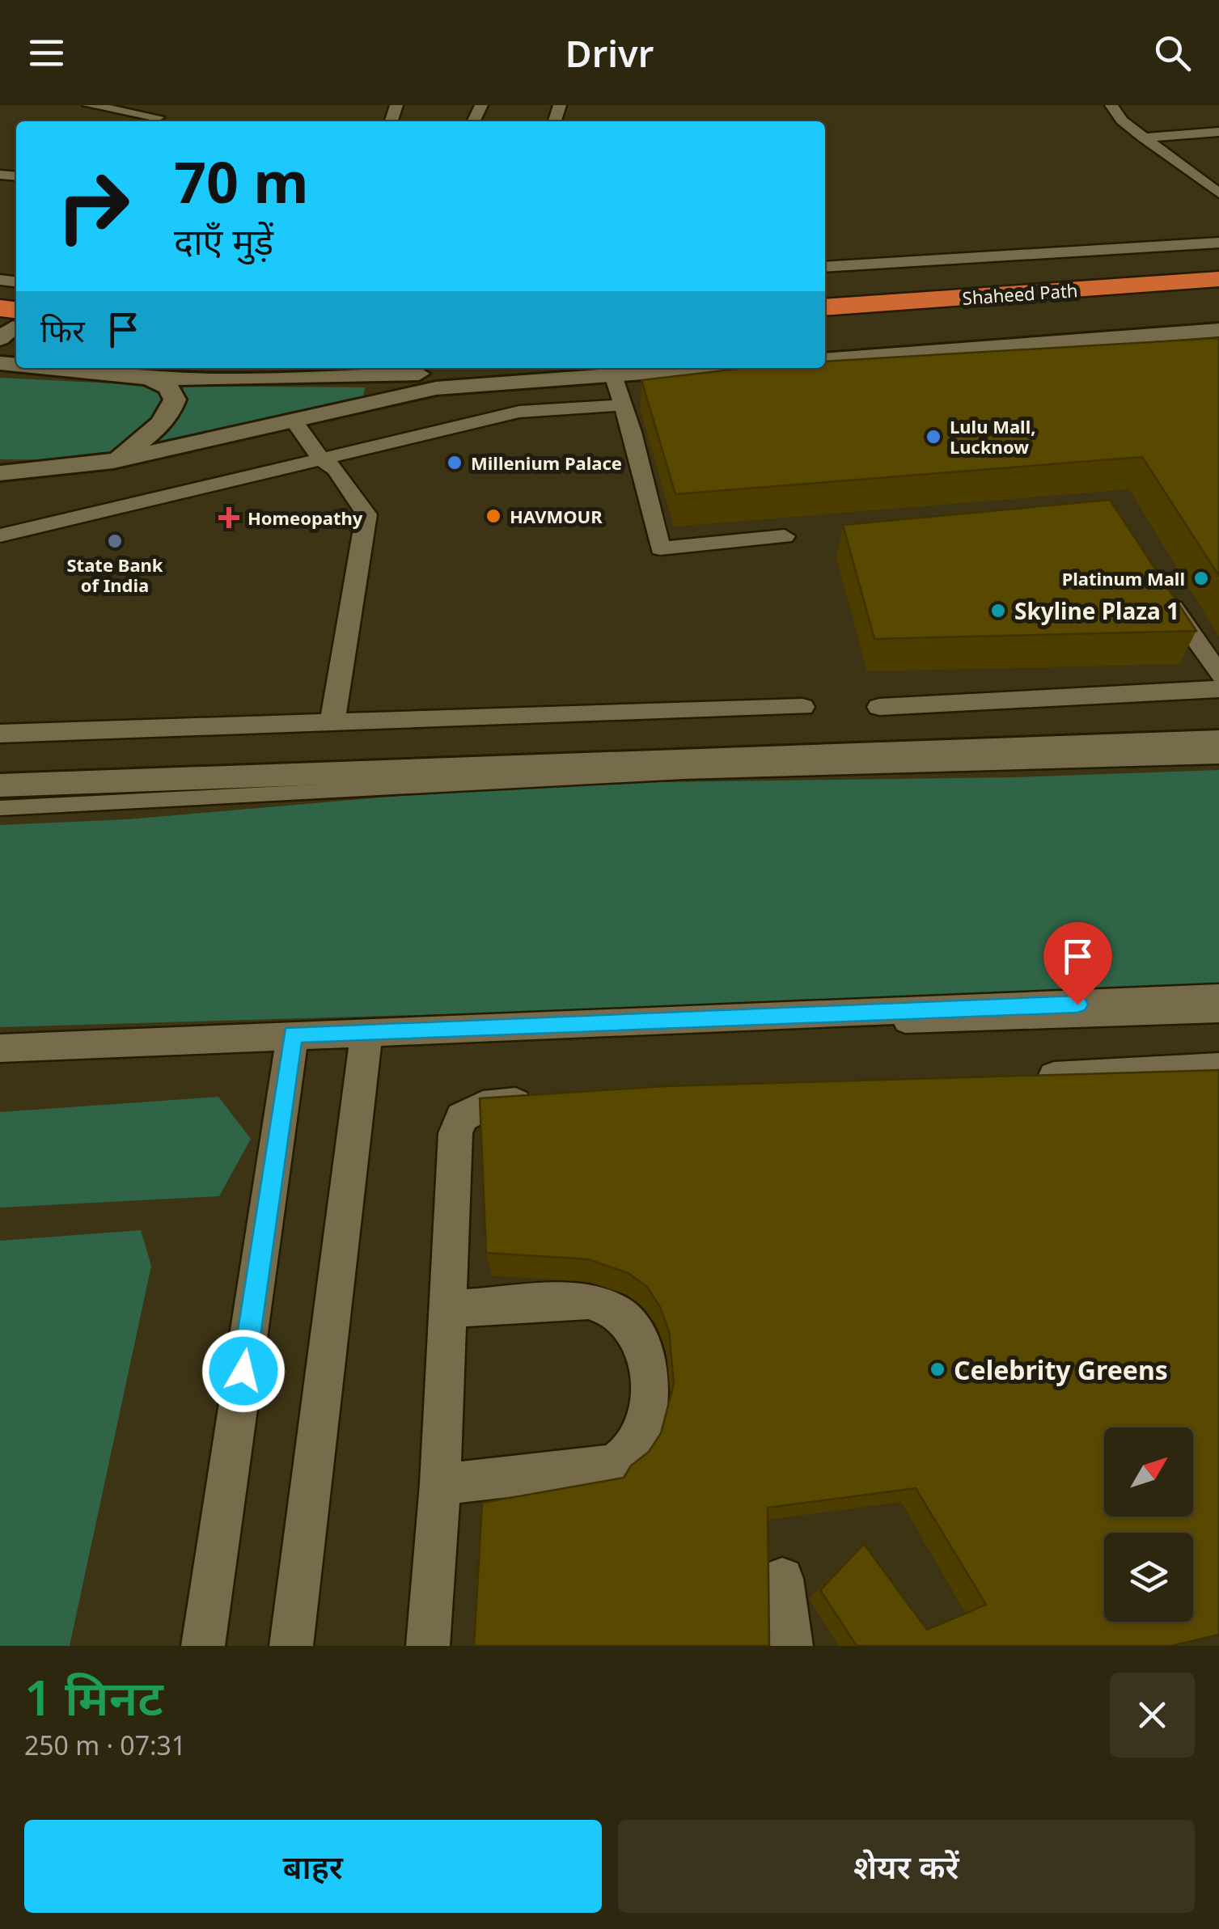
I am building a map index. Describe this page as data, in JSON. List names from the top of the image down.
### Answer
{
  "streets": {
    "highway": ["Shaheed Path"]
  },
  "places": {
    "other": [
      "Lulu Mall, Lucknow",
      "Millenium Palace",
      "HAVMOUR",
      "State Bank of India",
      "Platinum Mall",
      "Skyline Plaza 1",
      "Celebrity Greens"
    ],
    "health": ["Homeopathy"]
  },
  "north": "top right",
  "page": {
    "header": "Drivr",
    "turn": ["70 m", "दाएँ मुड़ें"],
    "then": "फिर",
    "heading": ["1 मिनट", "250 m · 07:31"],
    "buttons": ["बाहर", "शेयर करें"]
  }
}
